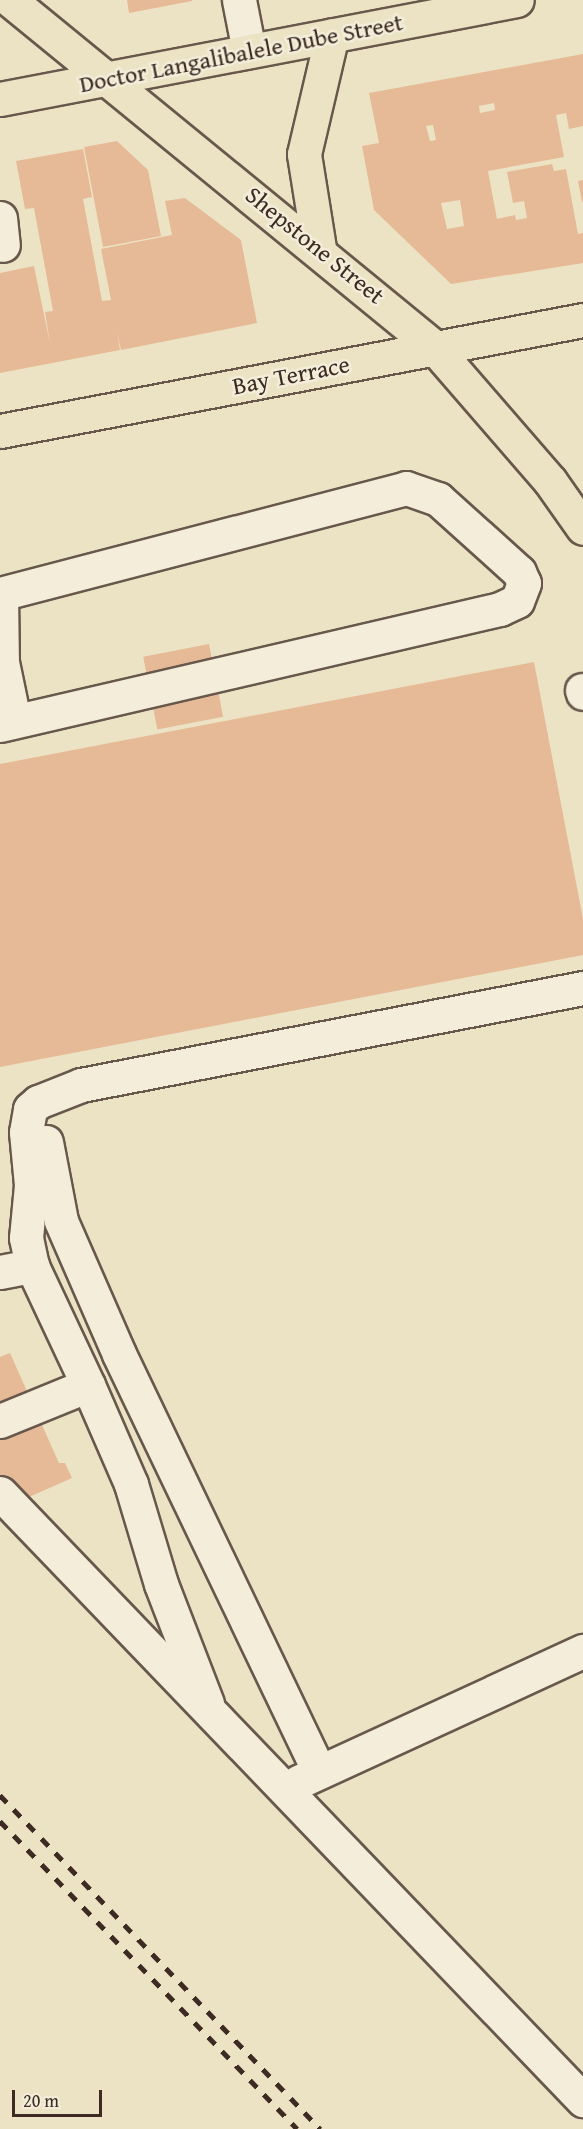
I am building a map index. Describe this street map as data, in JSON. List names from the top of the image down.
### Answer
{
  "streets": {
    "main road": ["Doctor Langalibalele Dube Street", "Shepstone Street", "Bay Terrace"]
  },
  "crossings": [
    ["Doctor Langalibalele Dube Street", "Shepstone Street"],
    ["Shepstone Street", "Bay Terrace"]
  ],
  "scale_bar": "20 m"
}
